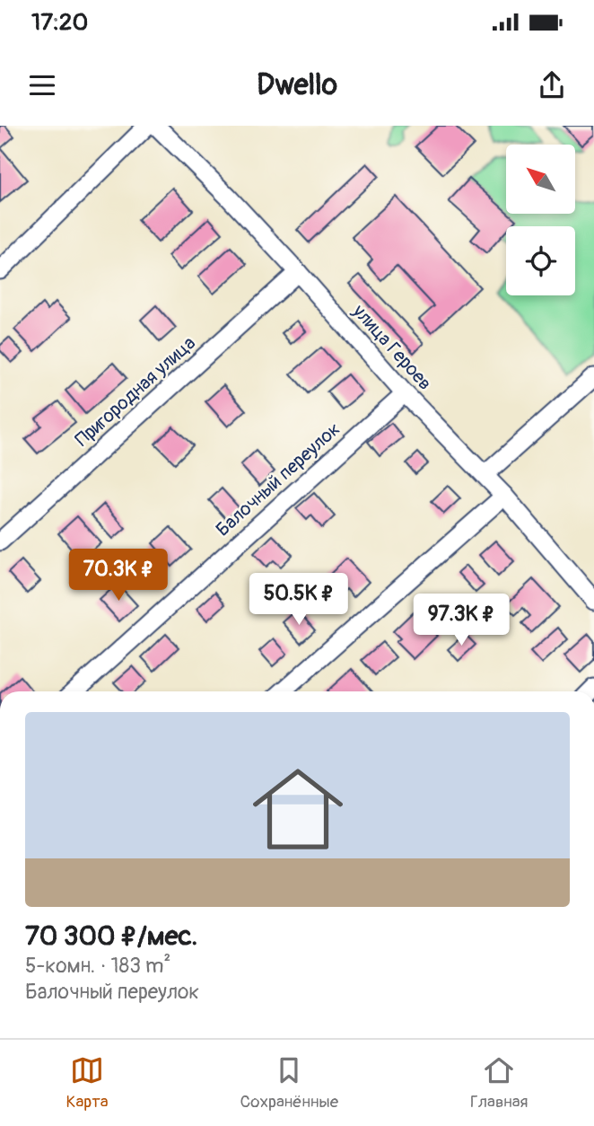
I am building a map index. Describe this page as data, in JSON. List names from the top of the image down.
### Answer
{
  "streets": {
    "street": ["улица Героев", "Пригородная улица", "Балочный переулок"]
  },
  "crossings": [
    ["улица Героев", "Пригородная улица"],
    ["улица Героев", "Балочный переулок"]
  ],
  "north": "top left",
  "page": {
    "status": "17:20",
    "header": "Dwello",
    "price": ["70.3K ₽", "50.5K ₽", "97.3K ₽"],
    "list": [
      {
        "name": "70 300 ₽/мес.",
        "note": "5-комн. · 183 m² · Балочный переулок"
      }
    ],
    "tabs": ["Карта", "Сохранённые", "Главная"]
  }
}
